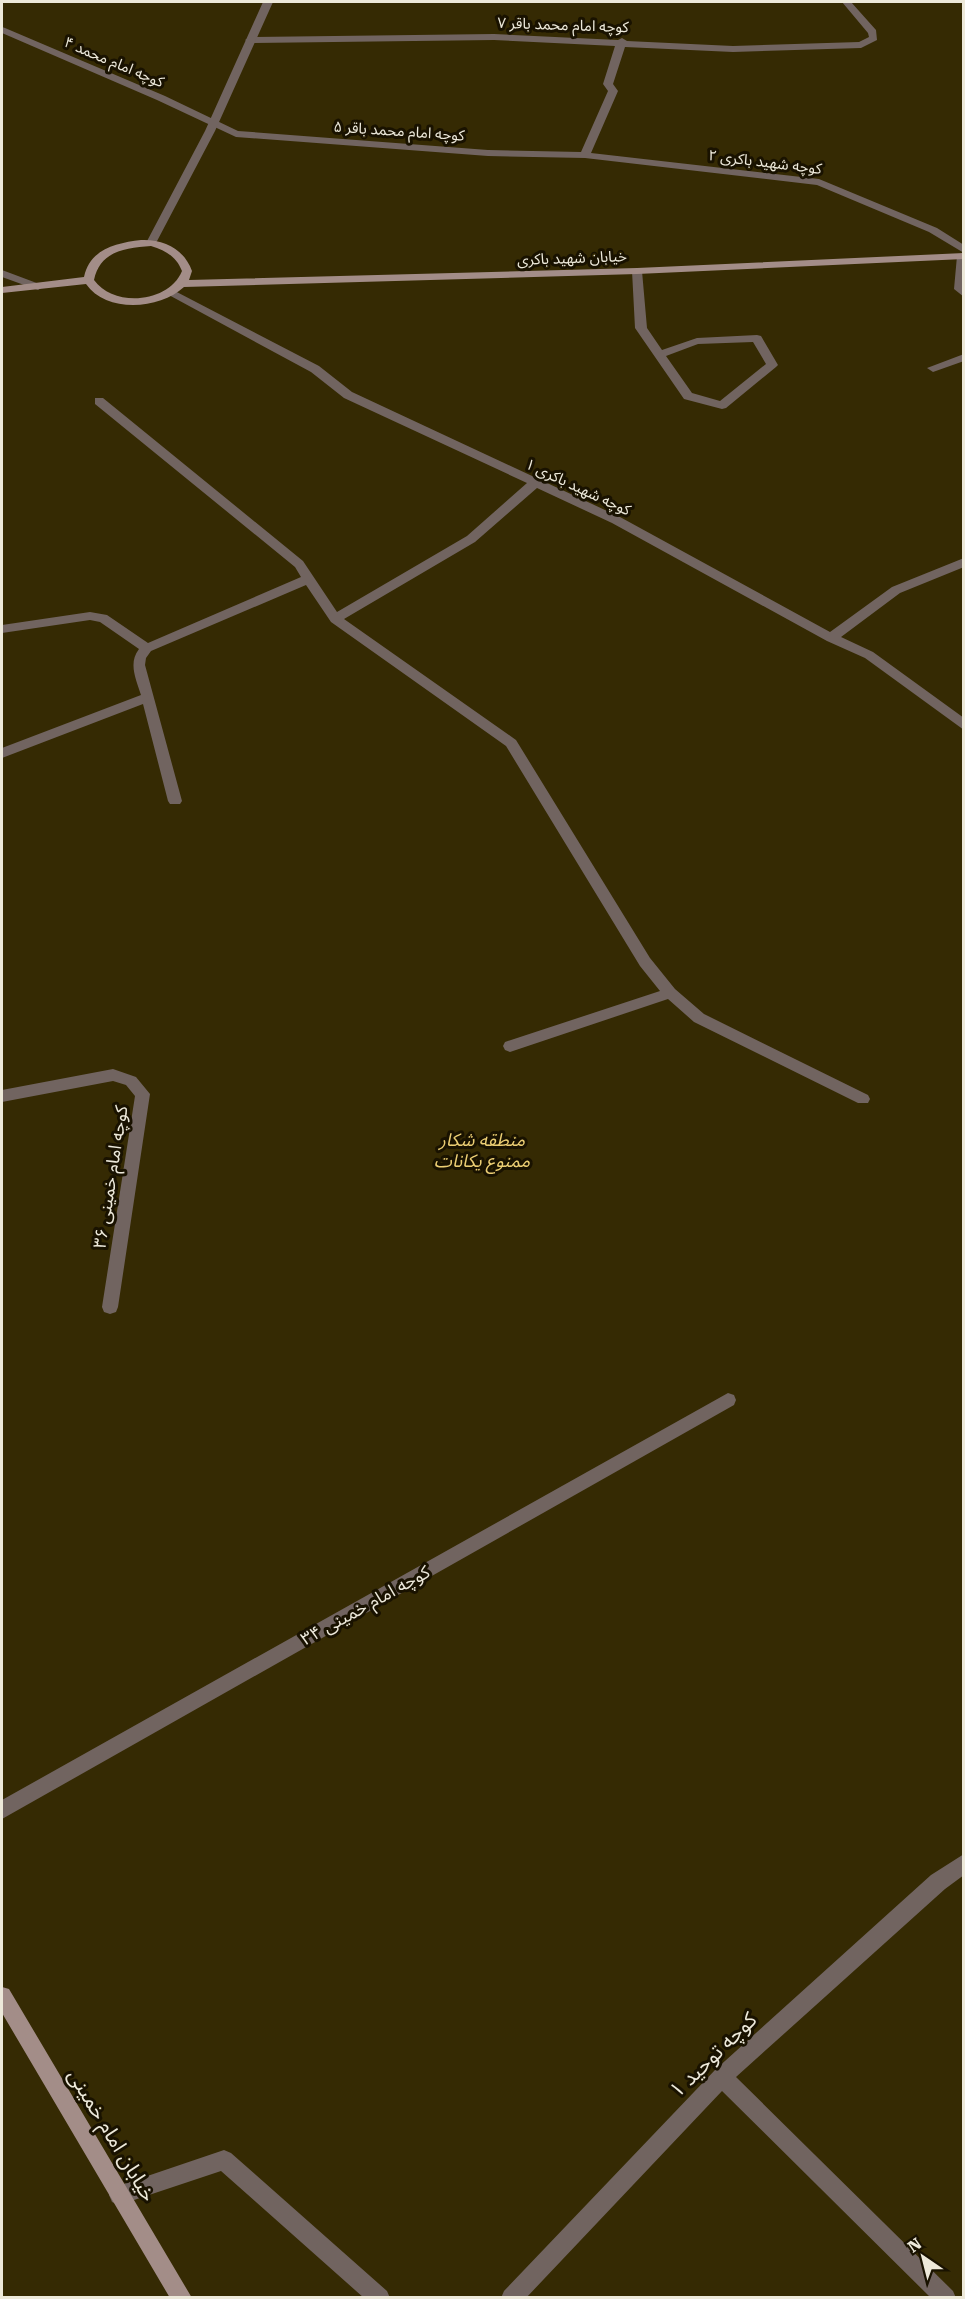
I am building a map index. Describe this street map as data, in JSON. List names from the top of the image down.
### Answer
{
  "streets": {
    "main road": ["خیابان شهید باکری", "خیابان امام خمینی"],
    "street": [
      "کوچه امام محمد باقر ۷",
      "کوچه امام محمد ۴",
      "کوچه امام محمد باقر ۵",
      "کوچه شهید باکری ۲",
      "کوچه شهید باکری ۱",
      "کوچه امام خمینی ۳۶",
      "کوچه امام خمینی ۳۴",
      "کوچه توحید ۱"
    ]
  },
  "crossings": [
    ["کوچه امام محمد ۴", "کوچه امام محمد باقر ۵"],
    ["کوچه امام محمد باقر ۵", "کوچه شهید باکری ۲"],
    ["کوچه شهید باکری ۲", "خیابان شهید باکری"],
    ["خیابان شهید باکری", "کوچه شهید باکری ۱"]
  ],
  "parks": ["منطقه شکار ممنوع یکانات"],
  "north": "top left"
}
